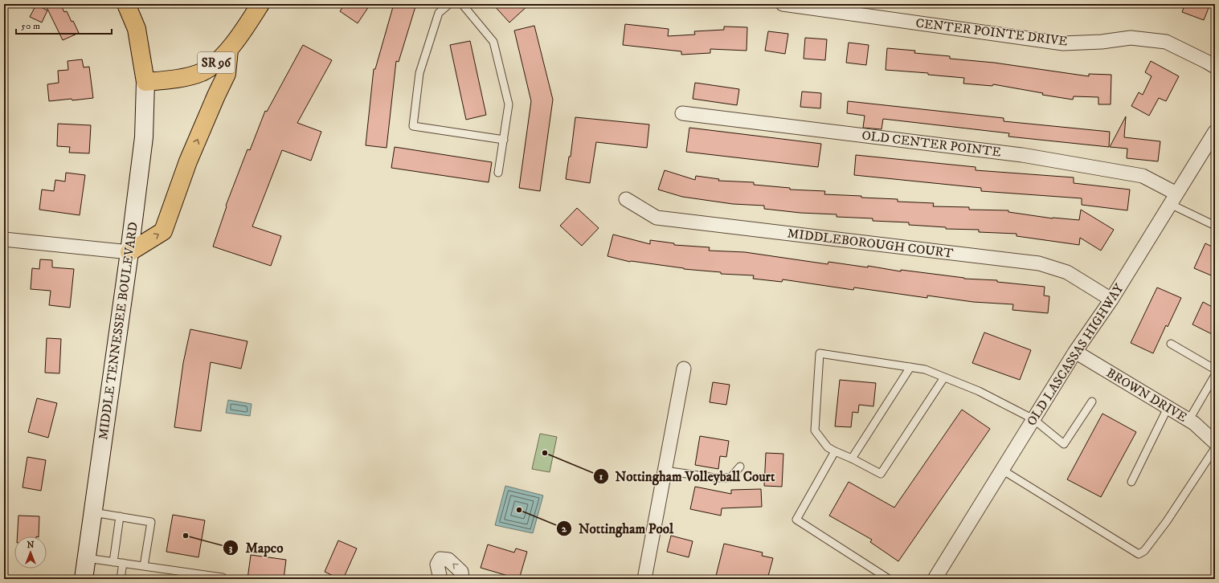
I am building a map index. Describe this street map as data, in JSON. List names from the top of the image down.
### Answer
{
  "streets": {
    "main road": ["SR 96", "MIDDLE TENNESSEE BOULEVARD"],
    "street": [
      "CENTER POINTE DRIVE",
      "OLD CENTER POINTE",
      "MIDDLEBOROUGH COURT",
      "OLD LASCASSAS HIGHWAY",
      "BROWN DRIVE"
    ]
  },
  "crossings": [
    ["SR 96", "MIDDLE TENNESSEE BOULEVARD"],
    ["OLD CENTER POINTE", "OLD LASCASSAS HIGHWAY"],
    ["MIDDLEBOROUGH COURT", "OLD LASCASSAS HIGHWAY"],
    ["OLD LASCASSAS HIGHWAY", "BROWN DRIVE"]
  ],
  "places": ["Nottingham Volleyball Court", "Nottingham Pool", "Mapco"],
  "scale_bar": "50 m",
  "north": "top"
}
